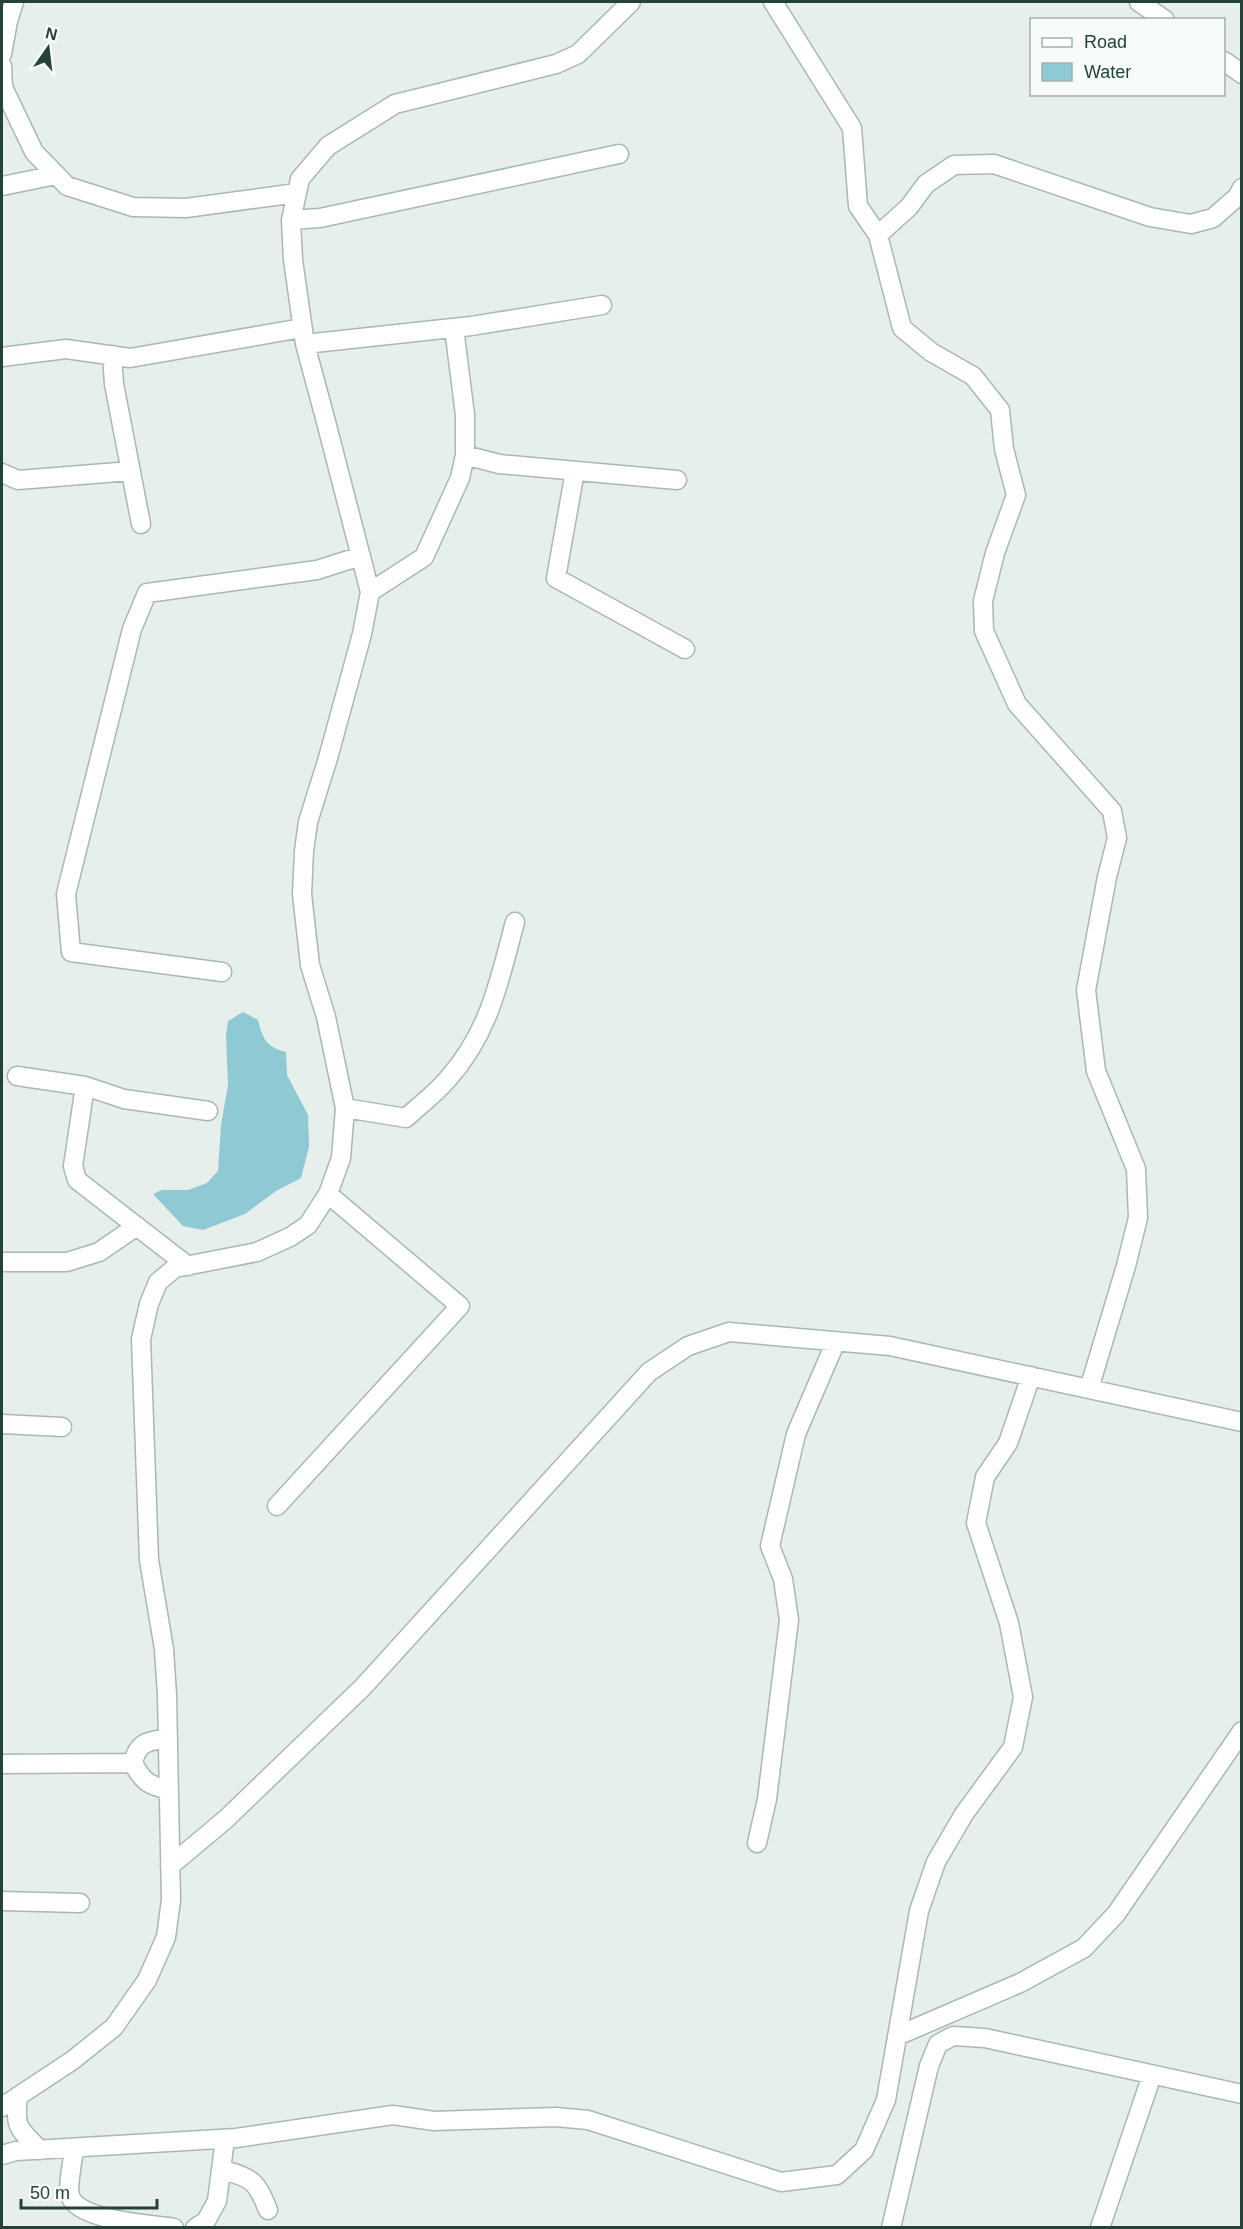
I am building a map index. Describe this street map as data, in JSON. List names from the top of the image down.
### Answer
{
  "legend": ["Road", "Water"],
  "scale_bar": "50 m",
  "north": "top"
}
